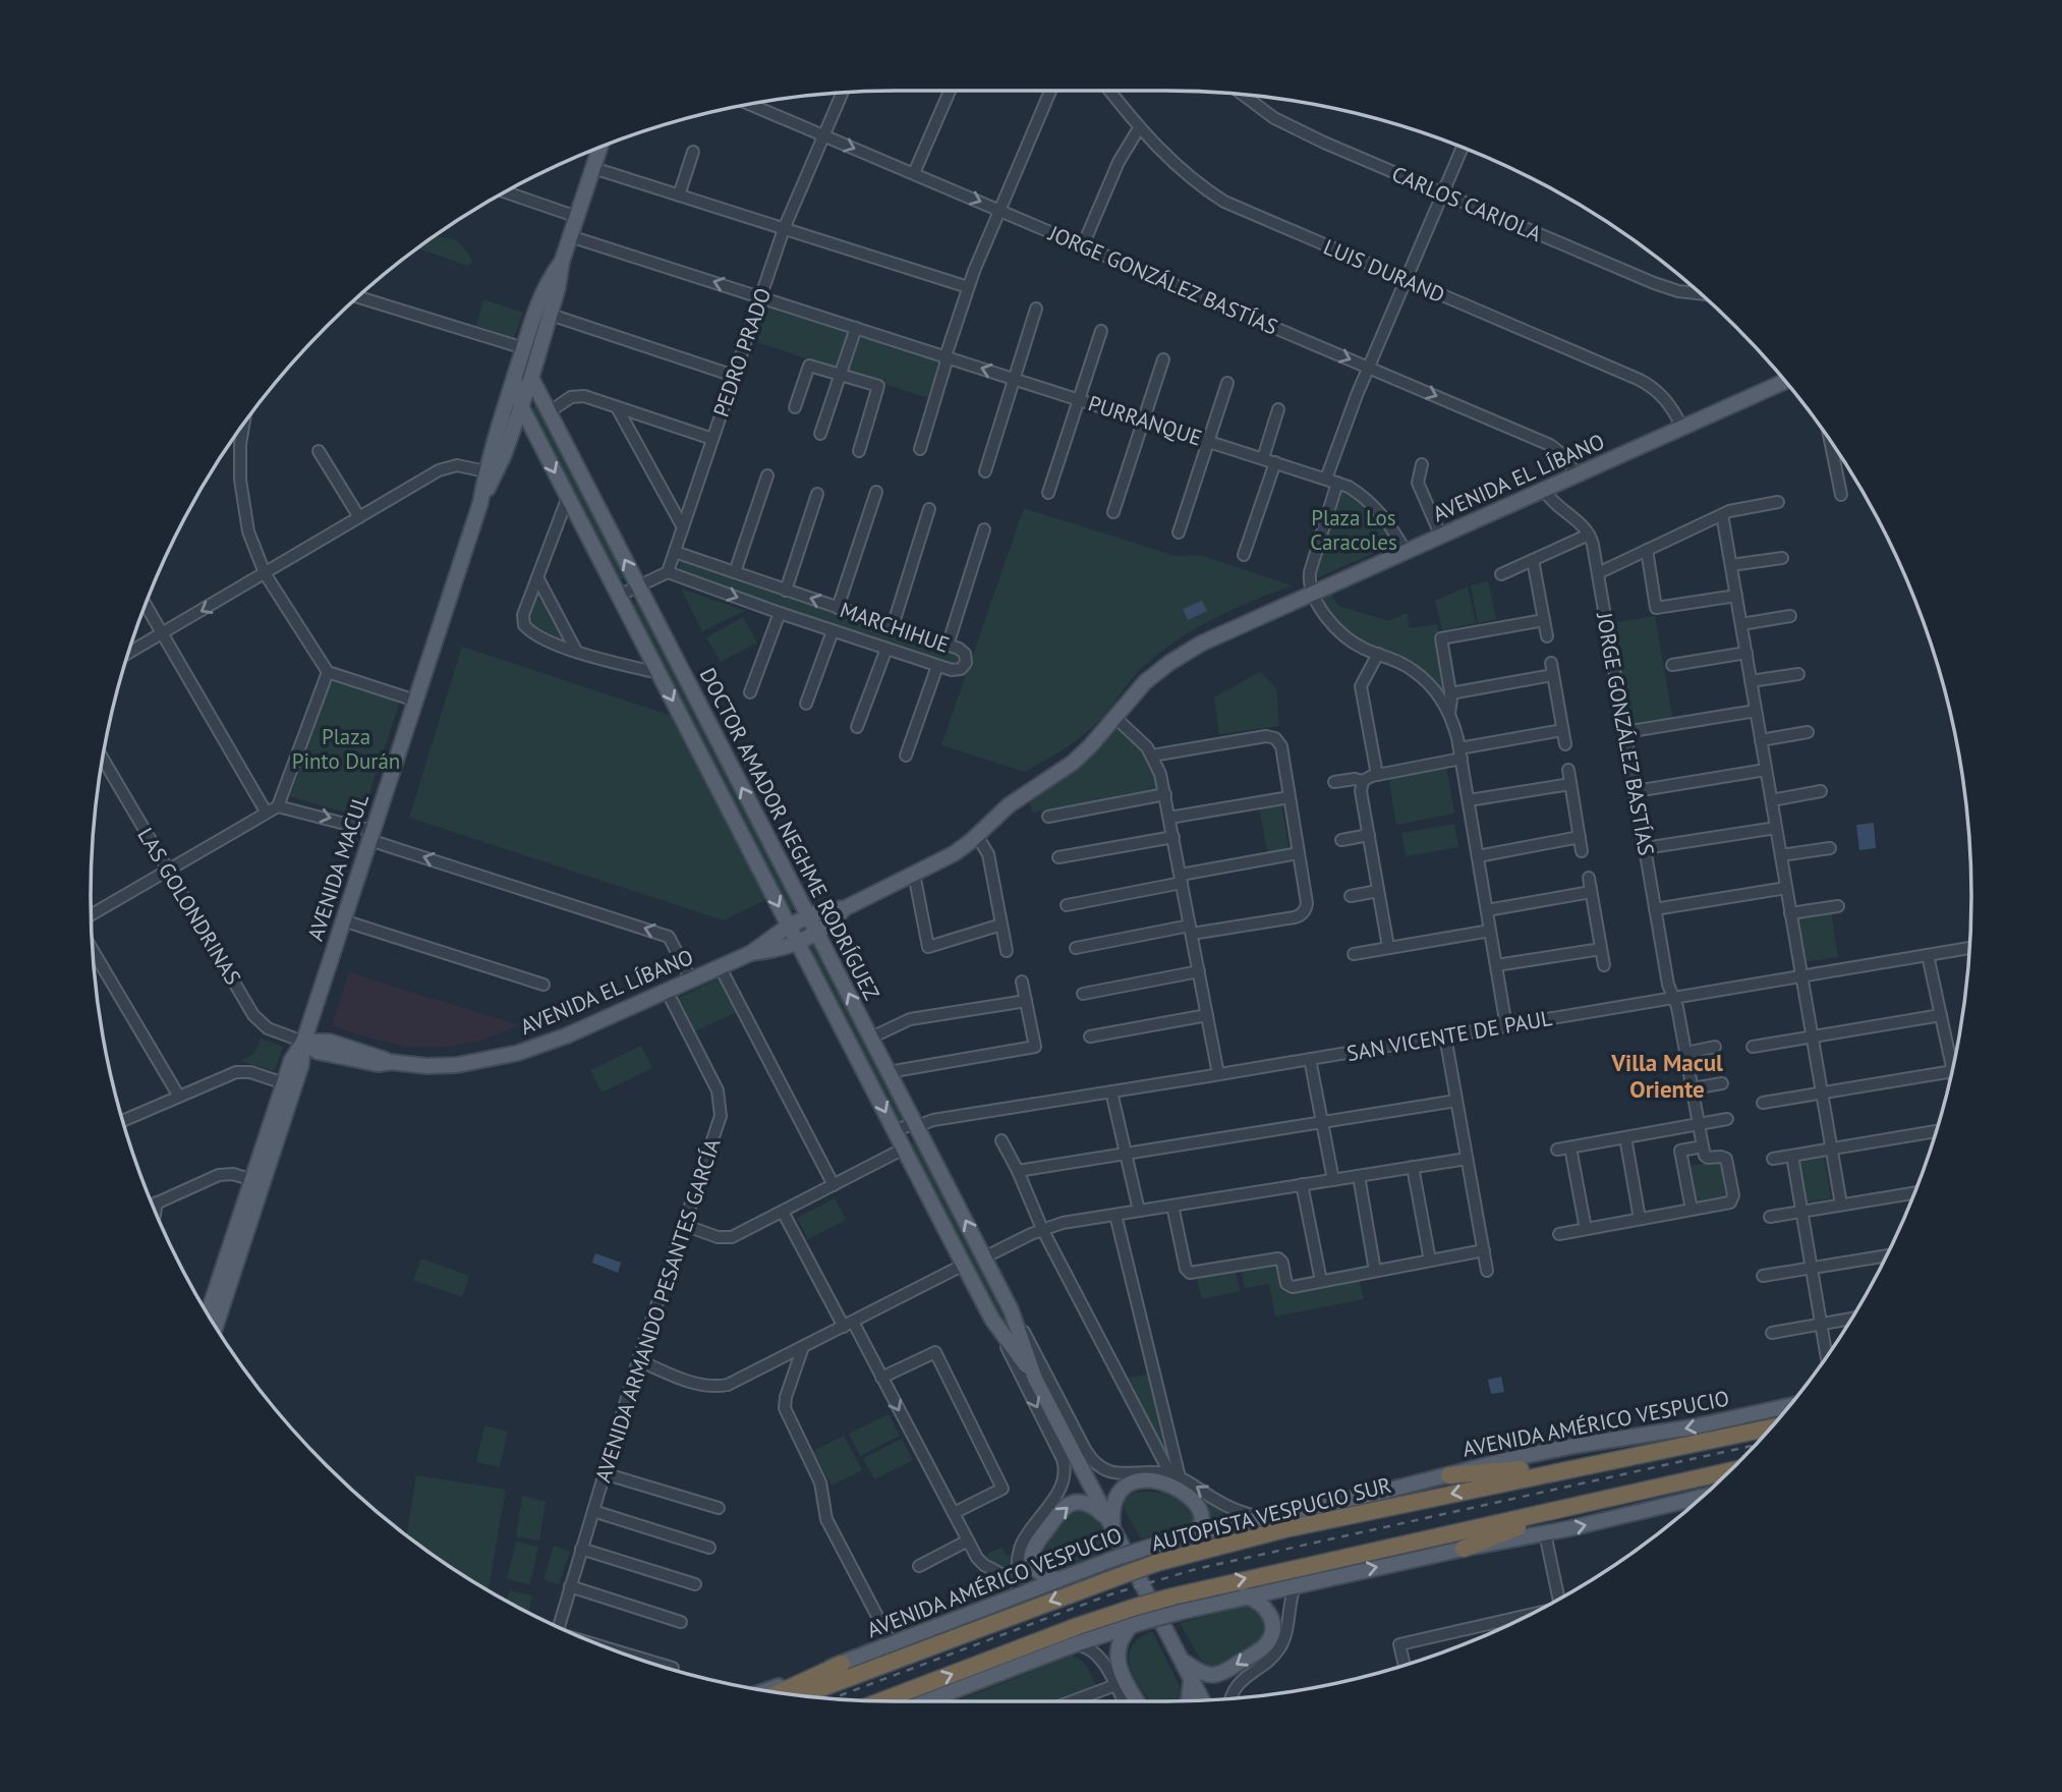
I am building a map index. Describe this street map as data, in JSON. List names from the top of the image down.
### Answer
{
  "streets": {
    "highway": ["AUTOPISTA VESPUCIO SUR"],
    "main road": [
      "AVENIDA EL LÍBANO",
      "DOCTOR AMADOR NEGHME RODRÍGUEZ",
      "AVENIDA MACUL",
      "AVENIDA AMÉRICO VESPUCIO"
    ],
    "street": [
      "CARLOS CARIOLA",
      "LUIS DURAND",
      "JORGE GONZÁLEZ BASTÍAS",
      "PEDRO PRADO",
      "PURRANQUE",
      "MARCHIHUE",
      "LAS GOLONDRINAS",
      "SAN VICENTE DE PAUL",
      "AVENIDA ARMANDO PESANTES GARCÍA"
    ]
  },
  "crossings": [
    ["LUIS DURAND", "AVENIDA EL LÍBANO"],
    ["JORGE GONZÁLEZ BASTÍAS", "PEDRO PRADO"],
    ["JORGE GONZÁLEZ BASTÍAS", "AVENIDA EL LÍBANO"],
    ["JORGE GONZÁLEZ BASTÍAS", "SAN VICENTE DE PAUL"],
    ["PEDRO PRADO", "PURRANQUE"],
    ["PEDRO PRADO", "MARCHIHUE"],
    ["PURRANQUE", "AVENIDA EL LÍBANO"],
    ["PURRANQUE", "AVENIDA MACUL"],
    ["AVENIDA EL LÍBANO", "DOCTOR AMADOR NEGHME RODRÍGUEZ"],
    ["AVENIDA EL LÍBANO", "AVENIDA MACUL"],
    ["AVENIDA EL LÍBANO", "LAS GOLONDRINAS"],
    ["AVENIDA EL LÍBANO", "AVENIDA ARMANDO PESANTES GARCÍA"],
    ["DOCTOR AMADOR NEGHME RODRÍGUEZ", "AVENIDA MACUL"],
    ["DOCTOR AMADOR NEGHME RODRÍGUEZ", "SAN VICENTE DE PAUL"],
    ["DOCTOR AMADOR NEGHME RODRÍGUEZ", "AVENIDA AMÉRICO VESPUCIO"],
    ["AVENIDA MACUL", "LAS GOLONDRINAS"],
    ["SAN VICENTE DE PAUL", "AVENIDA ARMANDO PESANTES GARCÍA"]
  ],
  "one_way": ["JORGE GONZÁLEZ BASTÍAS"],
  "districts": ["Villa Macul Oriente"],
  "parks": ["Plaza Los Caracoles", "Plaza Pinto Durán"]
}
